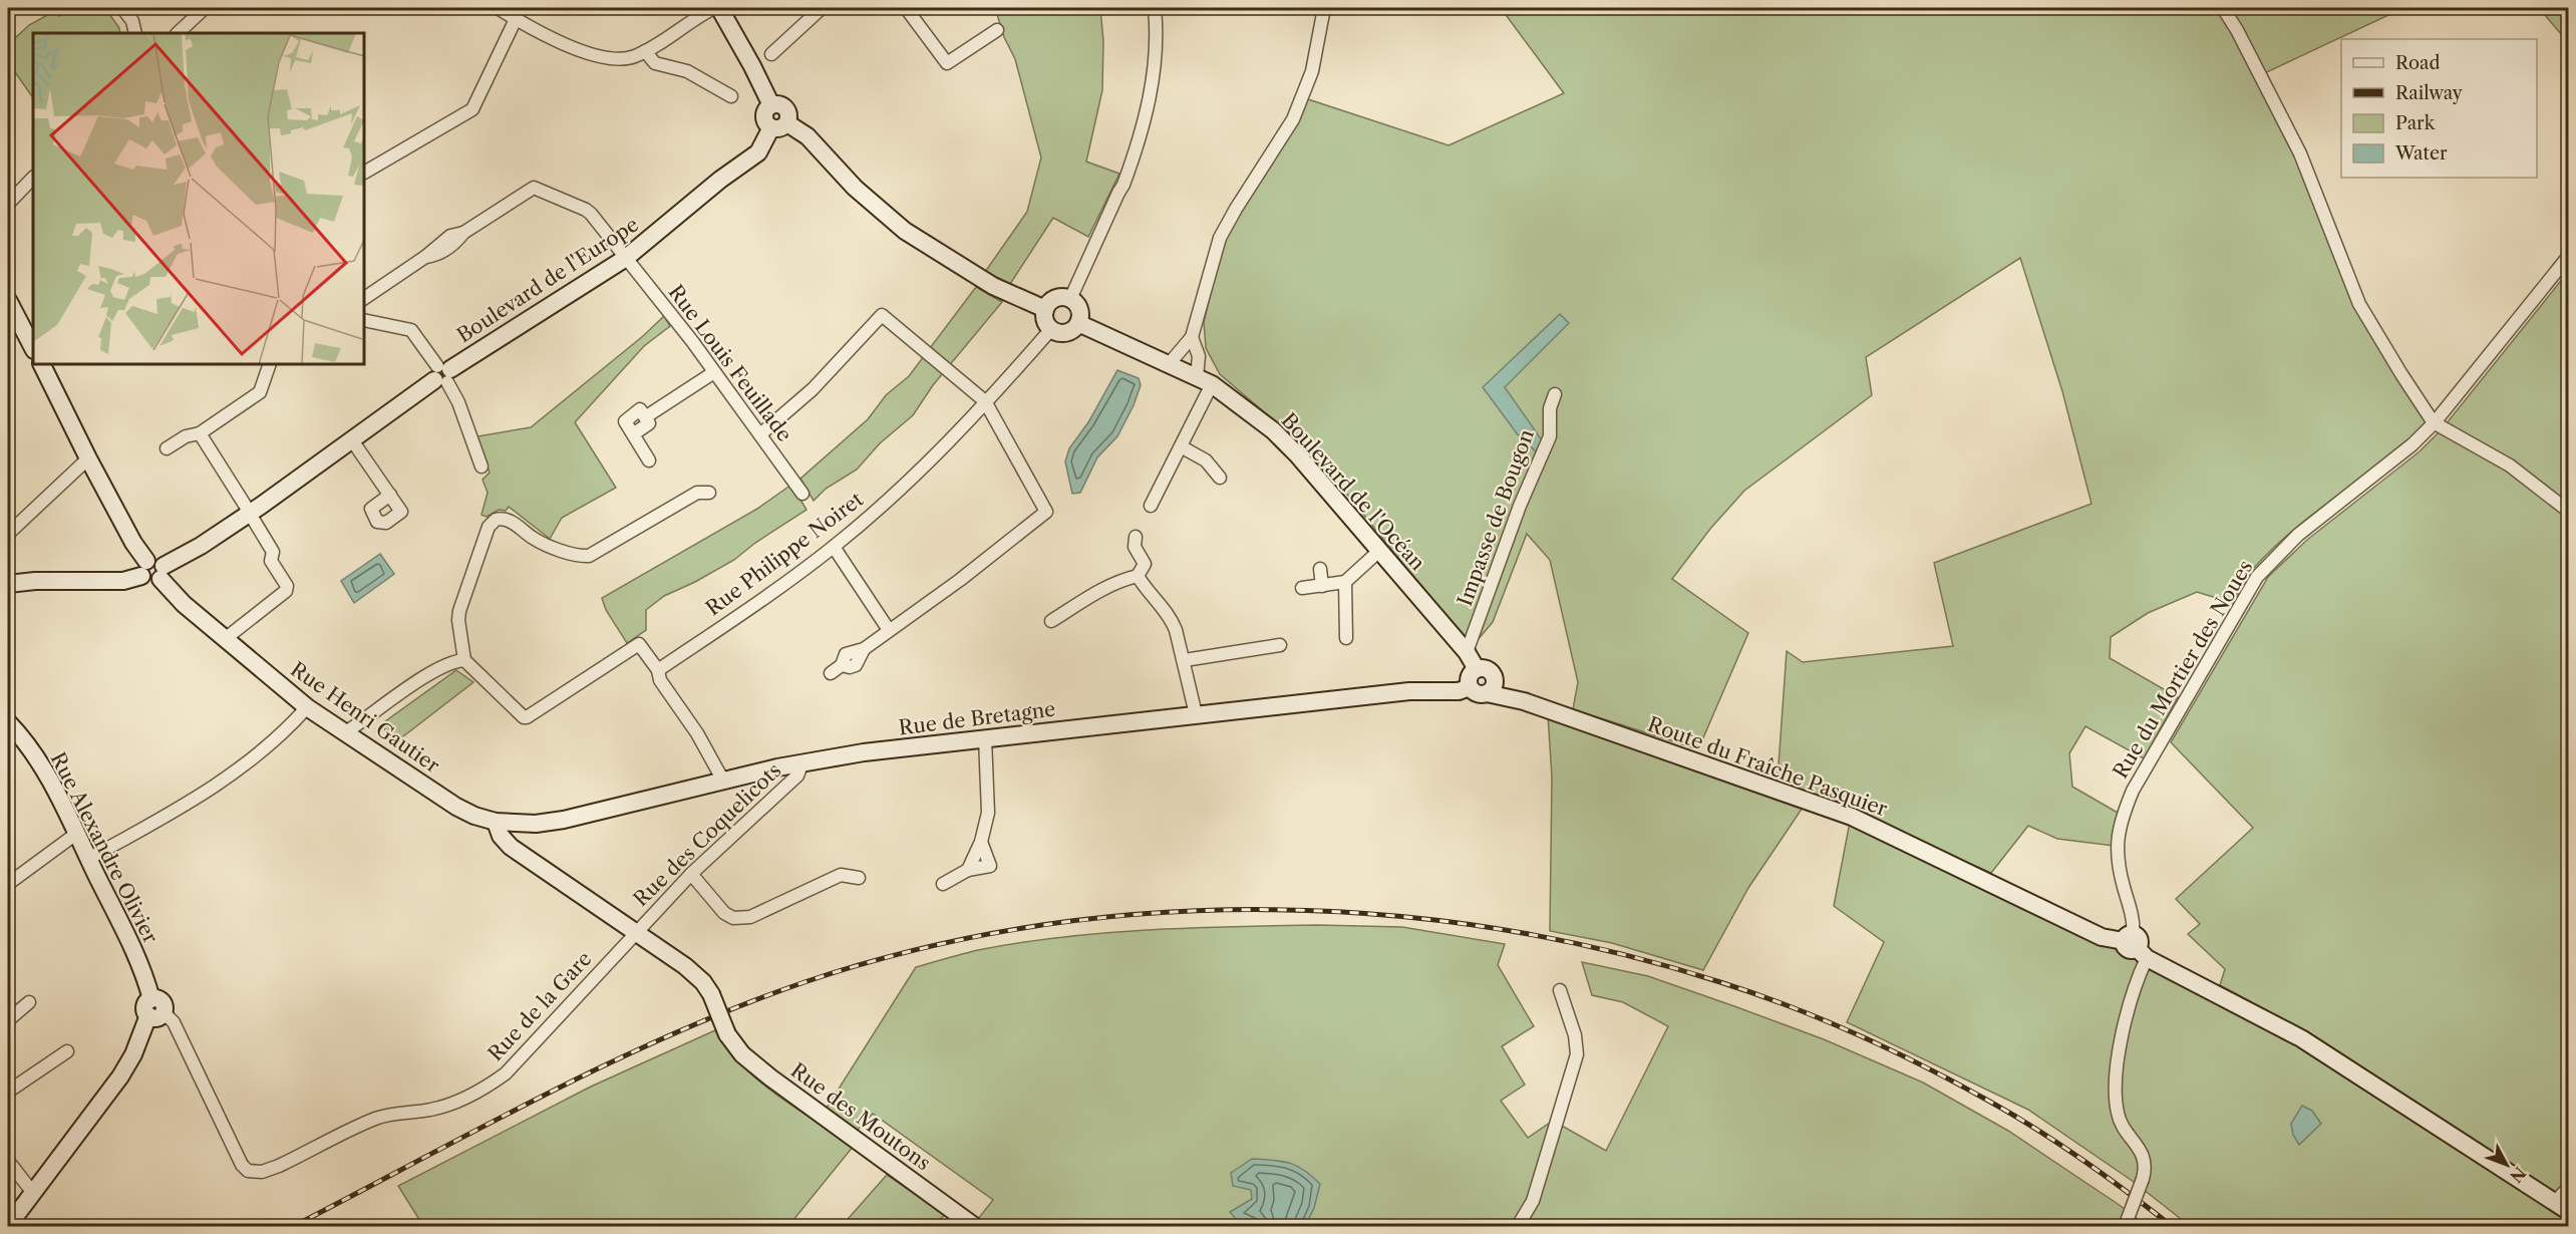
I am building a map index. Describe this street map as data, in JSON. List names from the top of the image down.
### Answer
{
  "streets": {
    "main road": [
      "Boulevard de l'Europe",
      "Boulevard de l'Océan",
      "Rue Henri Gautier",
      "Rue de Bretagne",
      "Route du Fraîche Pasquier",
      "Rue Alexandre Olivier",
      "Rue des Moutons"
    ],
    "street": [
      "Rue Louis Feuillade",
      "Impasse de Bougon",
      "Rue Philippe Noiret",
      "Rue du Mortier des Noues",
      "Rue des Coquelicots",
      "Rue de la Gare"
    ]
  },
  "crossings": [
    ["Boulevard de l'Europe", "Rue Louis Feuillade"],
    ["Boulevard de l'Europe", "Rue Henri Gautier"],
    ["Boulevard de l'Océan", "Impasse de Bougon"],
    ["Boulevard de l'Océan", "Rue Philippe Noiret"],
    ["Boulevard de l'Océan", "Rue de Bretagne"],
    ["Boulevard de l'Océan", "Route du Fraîche Pasquier"],
    ["Rue du Mortier des Noues", "Route du Fraîche Pasquier"],
    ["Rue Henri Gautier", "Rue de Bretagne"],
    ["Rue de Bretagne", "Route du Fraîche Pasquier"],
    ["Rue de Bretagne", "Rue des Coquelicots"],
    ["Rue des Coquelicots", "Rue de la Gare"],
    ["Rue des Coquelicots", "Rue des Moutons"],
    ["Rue Alexandre Olivier", "Rue de la Gare"],
    ["Rue de la Gare", "Rue des Moutons"]
  ],
  "legend": [
    "Road",
    "Railway",
    "Park",
    "Water"
  ],
  "north": "bottom right"
}
